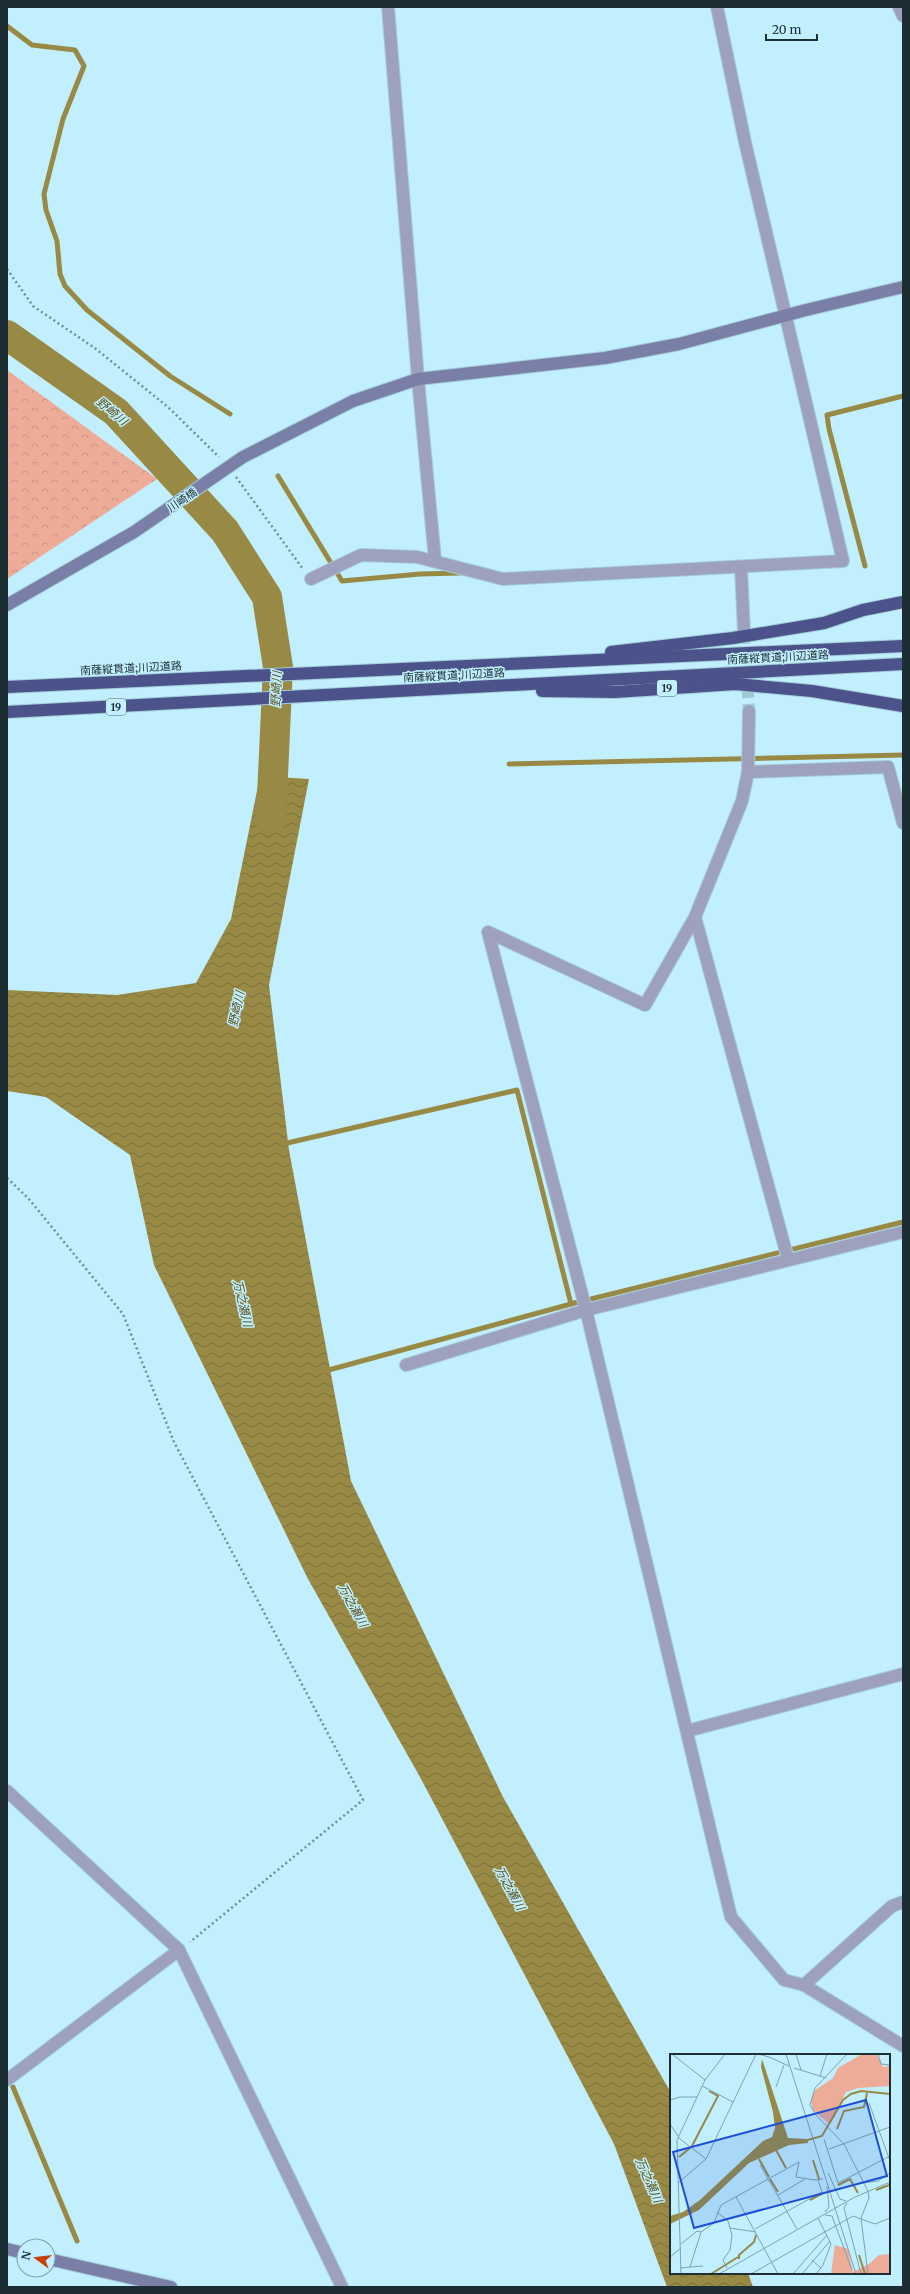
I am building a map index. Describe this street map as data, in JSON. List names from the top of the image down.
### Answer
{
  "streets": {
    "highway": ["南薩縦貫道;川辺道路", "19"],
    "street": ["川崎橋"]
  },
  "crossings": [
    ["南薩縦貫道;川辺道路", "19"]
  ],
  "water": ["野崎川", "万之瀬川"],
  "scale_bar": "20 m",
  "north": "left"
}
